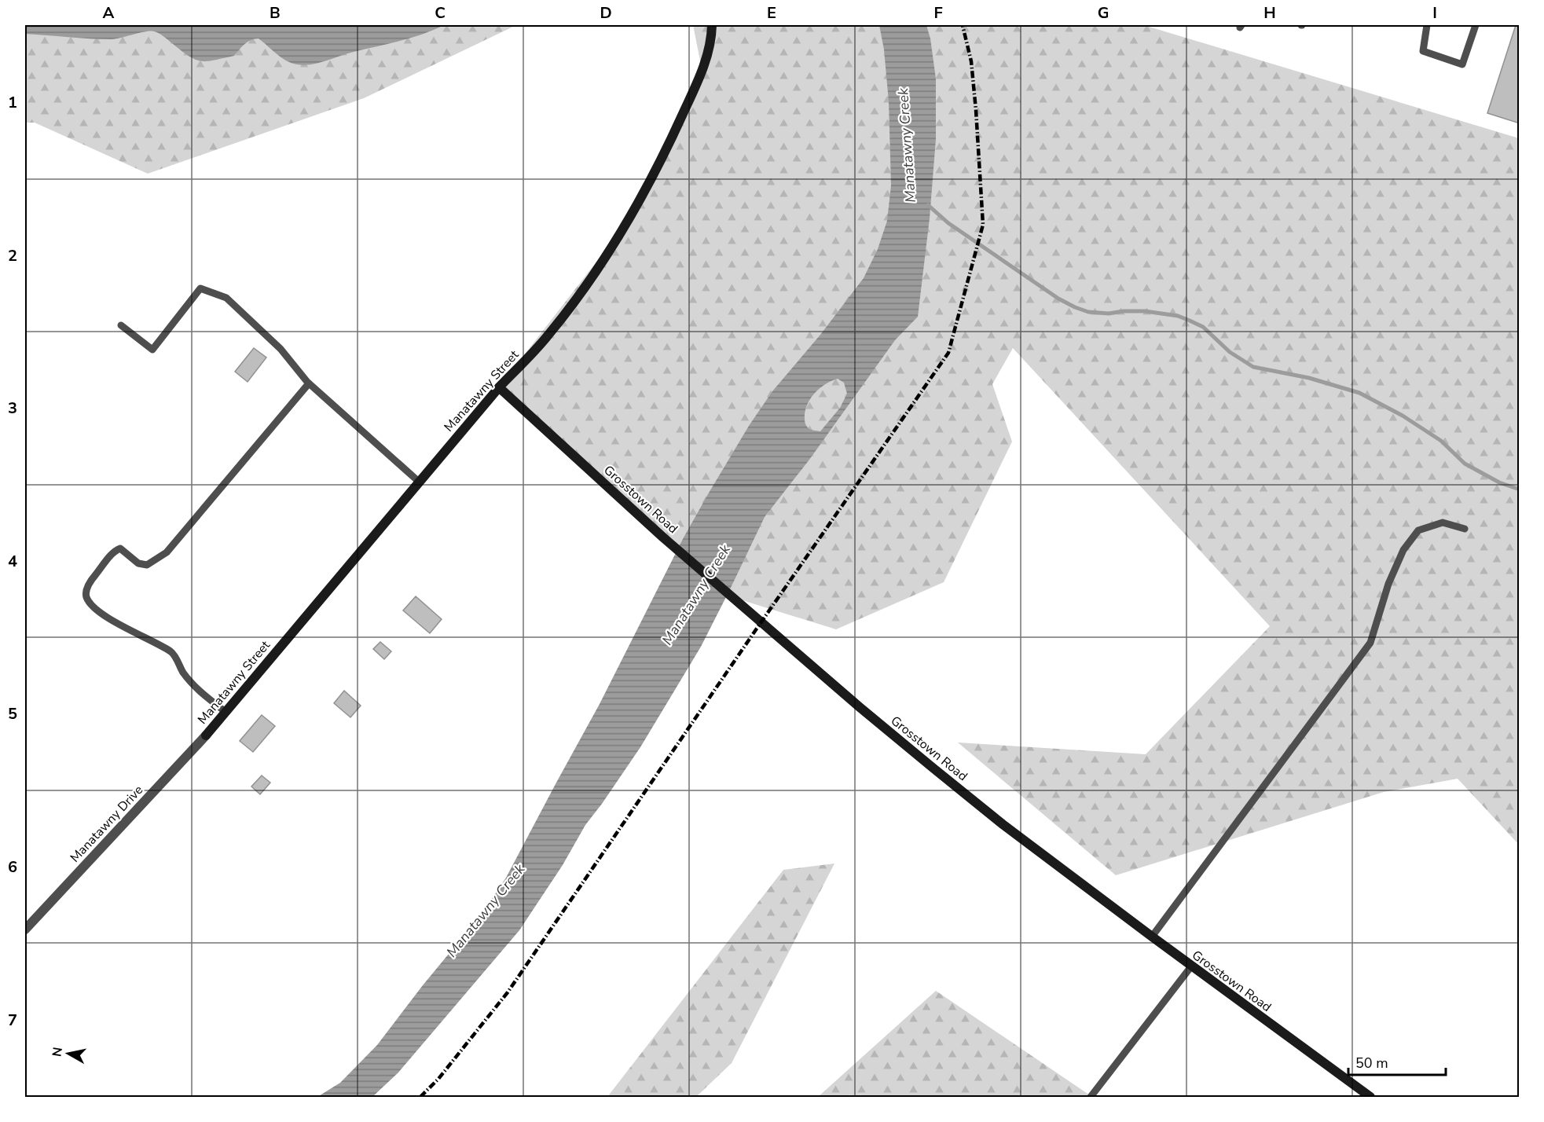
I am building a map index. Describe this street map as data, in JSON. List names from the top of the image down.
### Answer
{
  "streets": {
    "street": ["Manatawny Street", "Grosstown Road", "Manatawny Drive"]
  },
  "crossings": [
    ["Manatawny Street", "Grosstown Road"],
    ["Manatawny Street", "Manatawny Drive"]
  ],
  "water": ["Manatawny Creek"],
  "scale_bar": "50 m",
  "north": "left",
  "grid": {
    "columns": [
      "A",
      "B",
      "C",
      "D",
      "E",
      "F",
      "G",
      "H",
      "I"
    ],
    "rows": [
      "1",
      "2",
      "3",
      "4",
      "5",
      "6",
      "7"
    ]
  }
}
